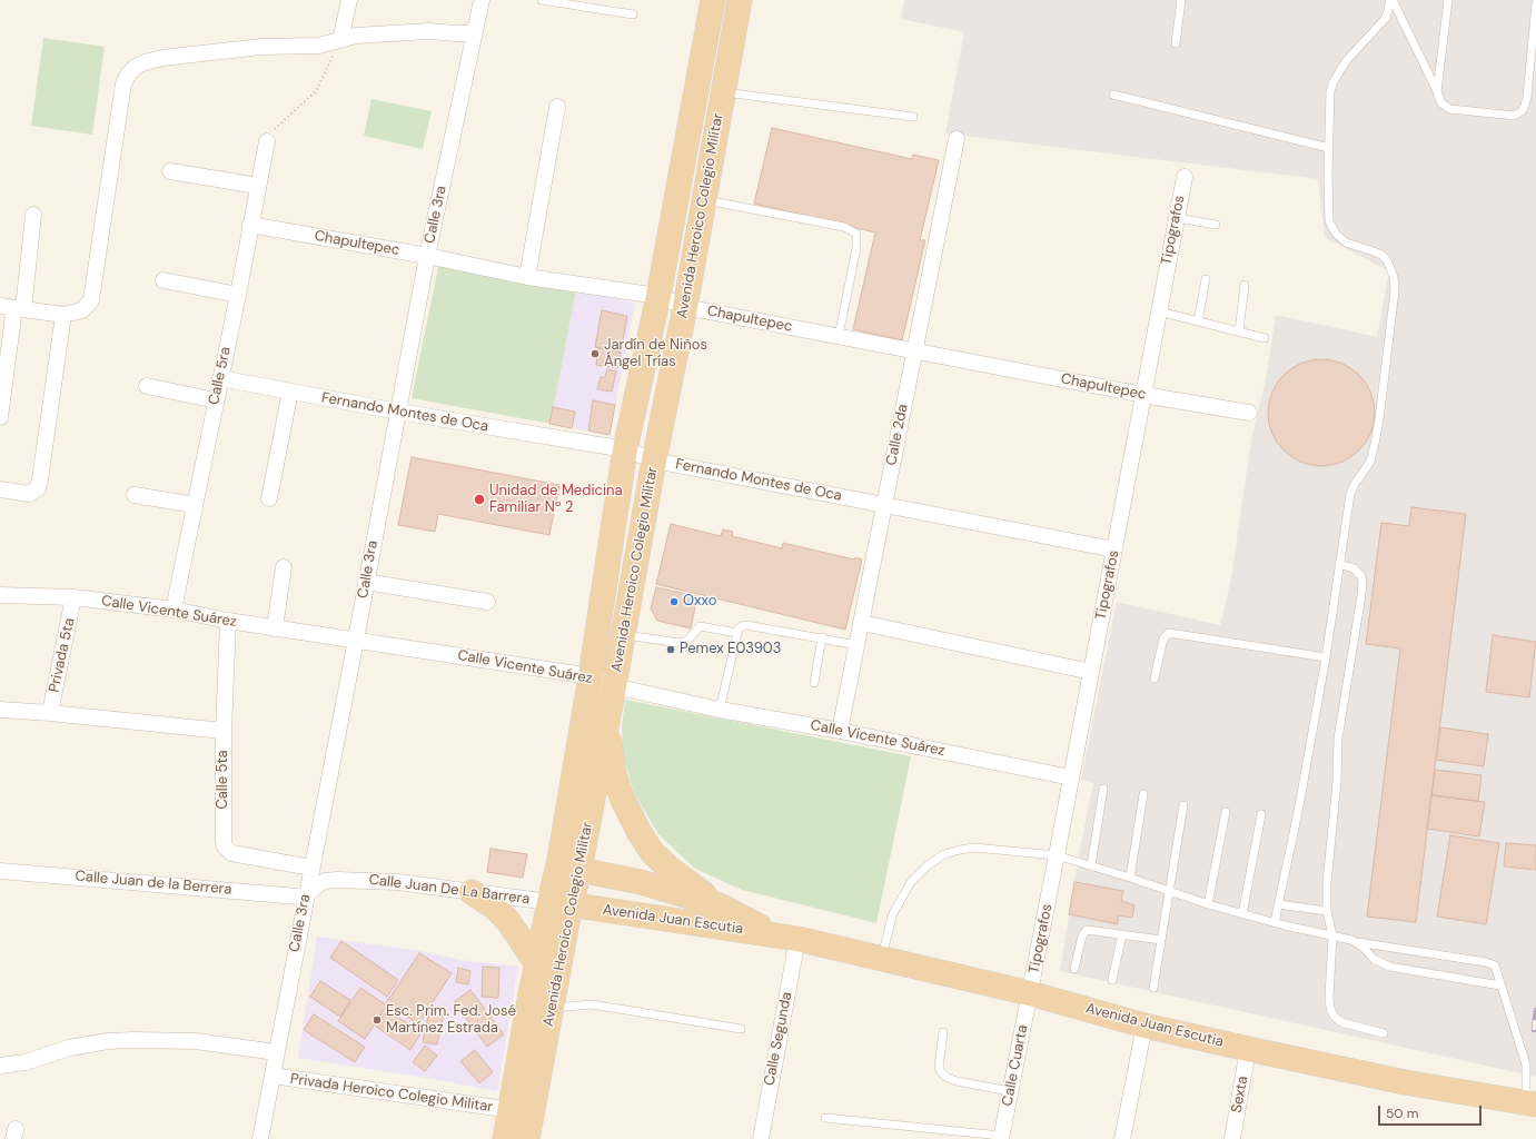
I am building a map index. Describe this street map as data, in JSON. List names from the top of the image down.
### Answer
{
  "streets": {
    "main road": ["Avenida Heroico Colegio Militar", "Avenida Juan Escutia"],
    "street": [
      "Calle 3ra",
      "Tipografos",
      "Chapultepec",
      "Calle 5ra",
      "Fernando Montes de Oca",
      "Calle 2da",
      "Calle Vicente Suárez",
      "Privada 5ta",
      "Calle 5ta",
      "Calle Juan de la Berrera",
      "Calle Juan De La Barrera",
      "Calle Segunda",
      "Calle Cuarta",
      "Privada Heroico Colegio Militar",
      "Sexta"
    ]
  },
  "crossings": [
    ["Calle 3ra", "Chapultepec"],
    ["Calle 3ra", "Fernando Montes de Oca"],
    ["Calle 3ra", "Calle Vicente Suárez"],
    ["Calle 3ra", "Calle 5ta"],
    ["Calle 3ra", "Calle Juan de la Berrera"],
    ["Calle 3ra", "Calle Juan De La Barrera"],
    ["Calle 3ra", "Privada Heroico Colegio Militar"],
    ["Avenida Heroico Colegio Militar", "Chapultepec"],
    ["Avenida Heroico Colegio Militar", "Fernando Montes de Oca"],
    ["Avenida Heroico Colegio Militar", "Calle Vicente Suárez"],
    ["Avenida Heroico Colegio Militar", "Calle Juan De La Barrera"],
    ["Avenida Heroico Colegio Militar", "Avenida Juan Escutia"],
    ["Avenida Heroico Colegio Militar", "Privada Heroico Colegio Militar"],
    ["Tipografos", "Chapultepec"],
    ["Tipografos", "Fernando Montes de Oca"],
    ["Tipografos", "Calle Vicente Suárez"],
    ["Tipografos", "Avenida Juan Escutia"],
    ["Tipografos", "Calle Cuarta"],
    ["Chapultepec", "Calle 5ra"],
    ["Chapultepec", "Calle 2da"],
    ["Calle 5ra", "Fernando Montes de Oca"],
    ["Calle 5ra", "Calle Vicente Suárez"],
    ["Fernando Montes de Oca", "Calle 2da"],
    ["Calle 2da", "Calle Vicente Suárez"],
    ["Calle Vicente Suárez", "Privada 5ta"],
    ["Calle Vicente Suárez", "Calle 5ta"],
    ["Calle Juan de la Berrera", "Calle Juan De La Barrera"],
    ["Calle Juan De La Barrera", "Avenida Juan Escutia"],
    ["Avenida Juan Escutia", "Calle Segunda"],
    ["Avenida Juan Escutia", "Calle Cuarta"],
    ["Avenida Juan Escutia", "Sexta"]
  ],
  "places": [
    "Jardín de Niños Ángel Trías",
    "Unidad de Medicina Familiar Nº 2",
    "Oxxo",
    "Pemex E03903",
    "Esc. Prim. Fed. José Martínez Estrada"
  ],
  "scale_bar": "50 m"
}
